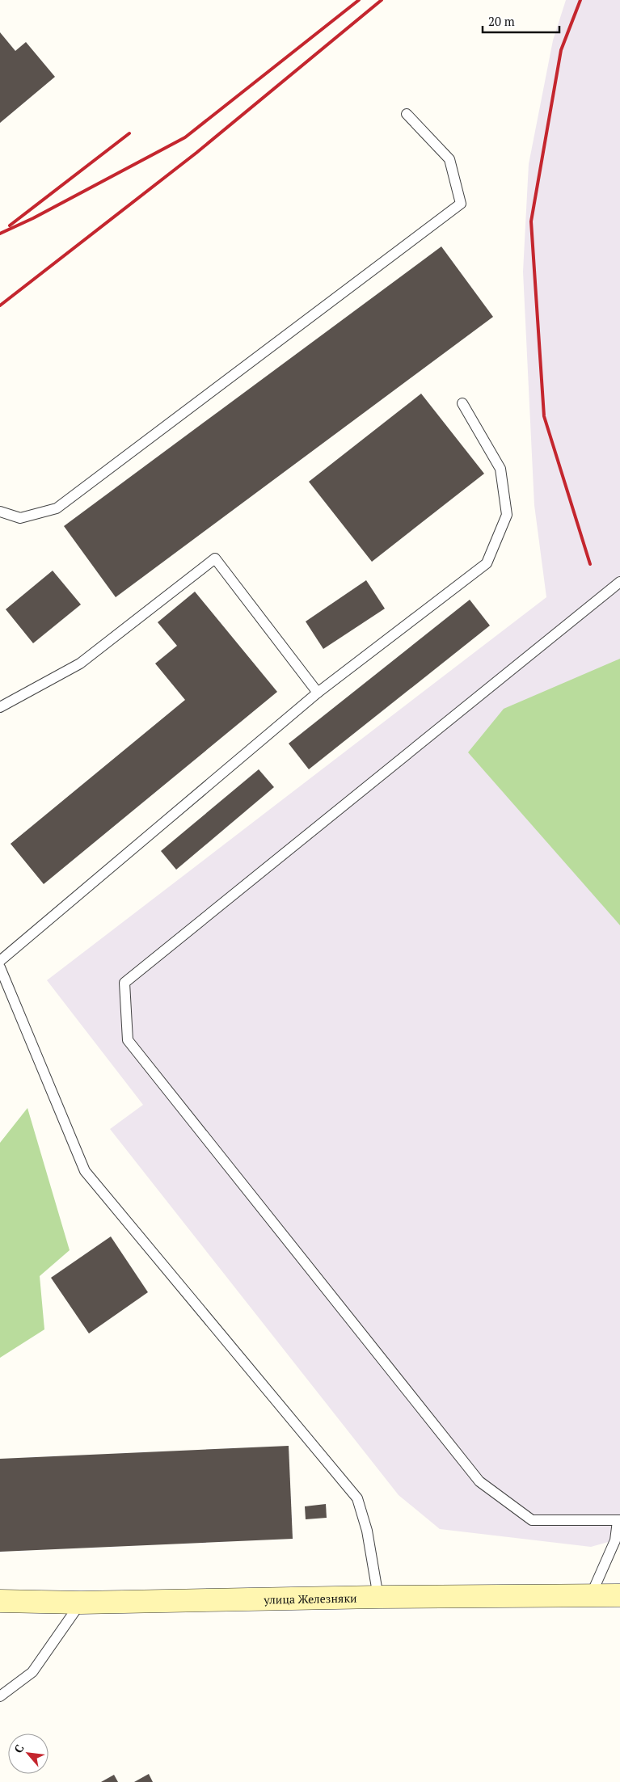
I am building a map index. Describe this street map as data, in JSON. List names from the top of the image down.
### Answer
{
  "streets": {
    "street": ["улица Железняки"]
  },
  "scale_bar": "20 m",
  "north": "top left"
}
